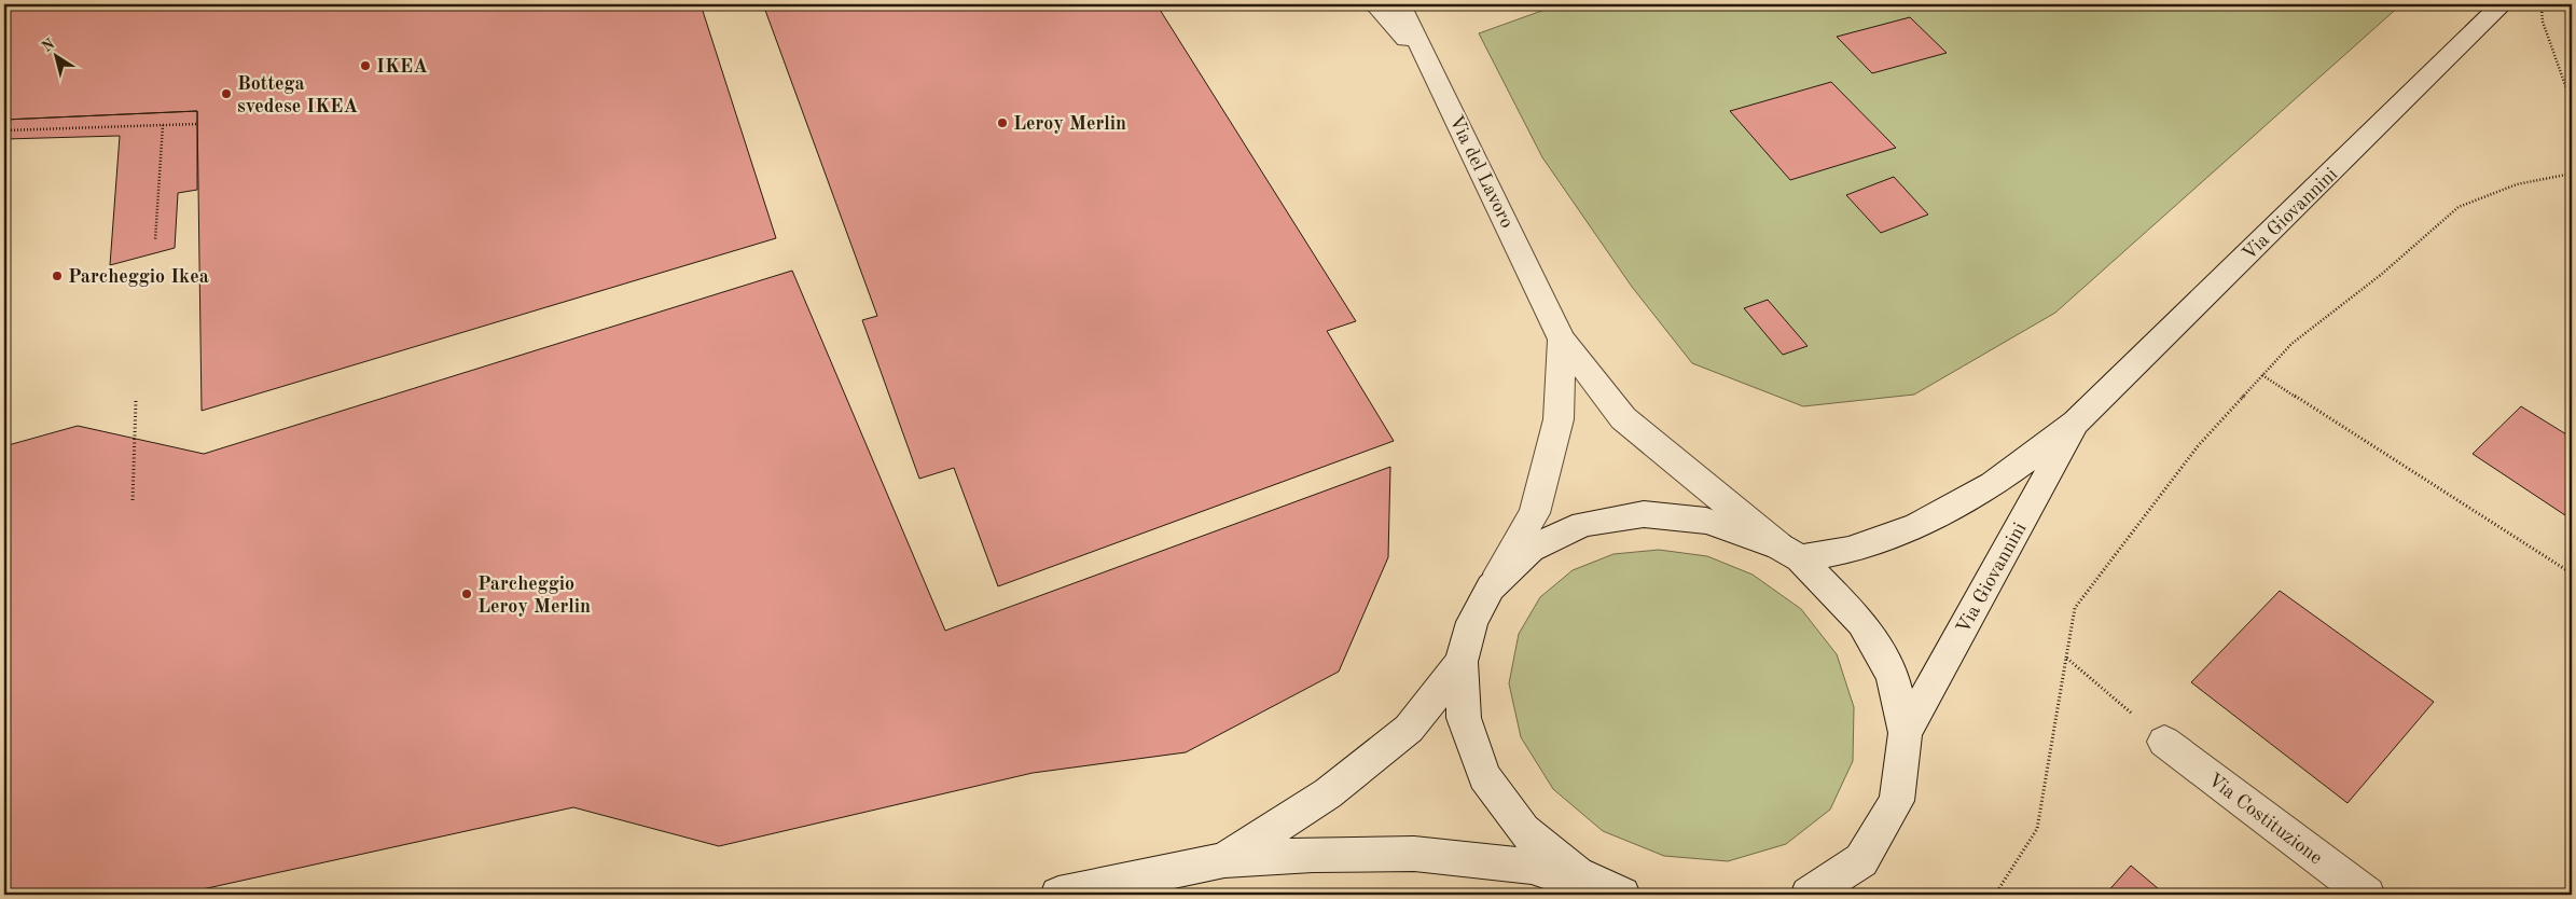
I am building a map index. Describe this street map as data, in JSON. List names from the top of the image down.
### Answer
{
  "streets": {
    "street": ["Via del Lavoro", "Via Giovannini", "Via Costituzione"]
  },
  "crossings": [
    ["Via del Lavoro", "Via Giovannini"]
  ],
  "places": [
    "IKEA",
    "Bottega svedese IKEA",
    "Leroy Merlin",
    "Parcheggio Ikea",
    "Parcheggio Leroy Merlin"
  ],
  "north": "top left"
}
